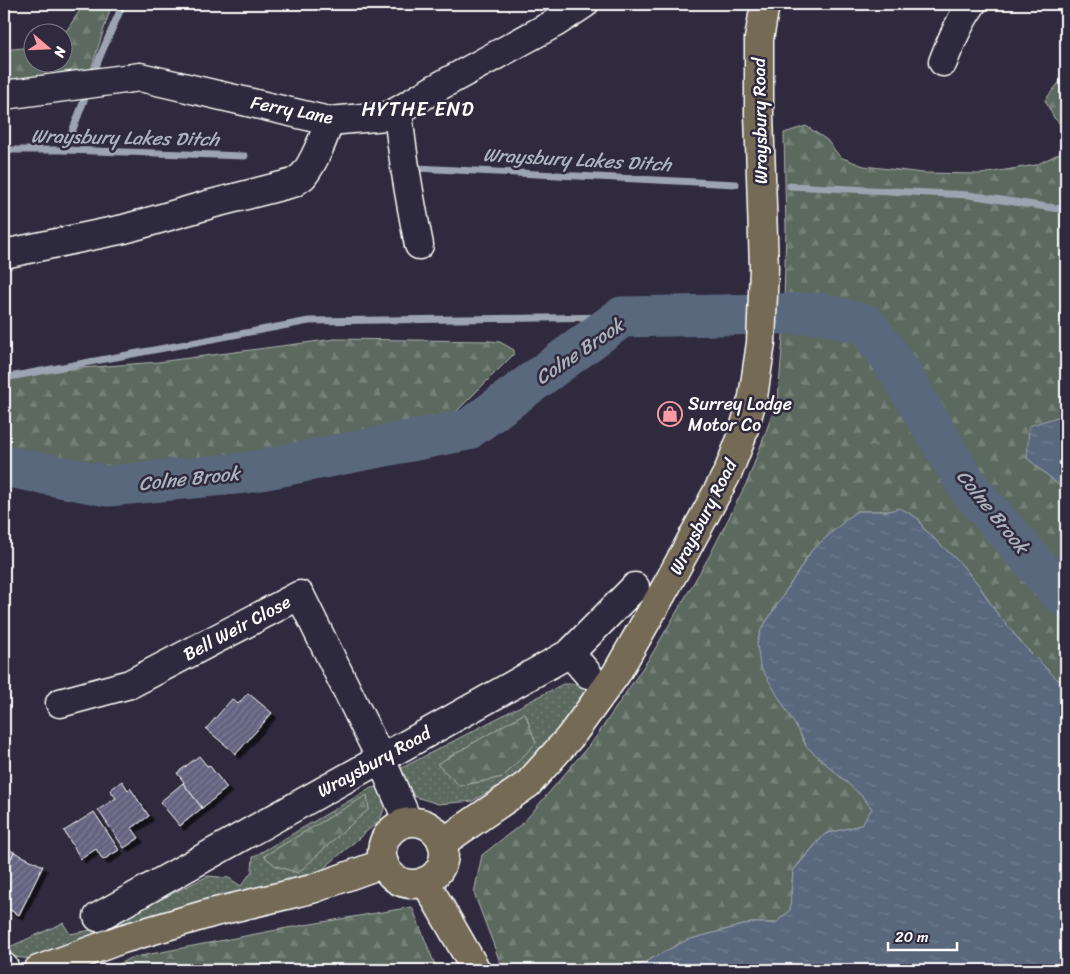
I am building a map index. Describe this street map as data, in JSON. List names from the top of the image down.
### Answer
{
  "streets": {
    "main road": ["Wraysbury Road"],
    "street": ["Ferry Lane", "Bell Weir Close"]
  },
  "crossings": [
    ["Wraysbury Road", "Bell Weir Close"]
  ],
  "districts": ["HYTHE END"],
  "water": ["Wraysbury Lakes Ditch", "Colne Brook"],
  "places": {
    "shop": ["Surrey Lodge Motor Co"]
  },
  "scale_bar": "20 m",
  "north": "right"
}
